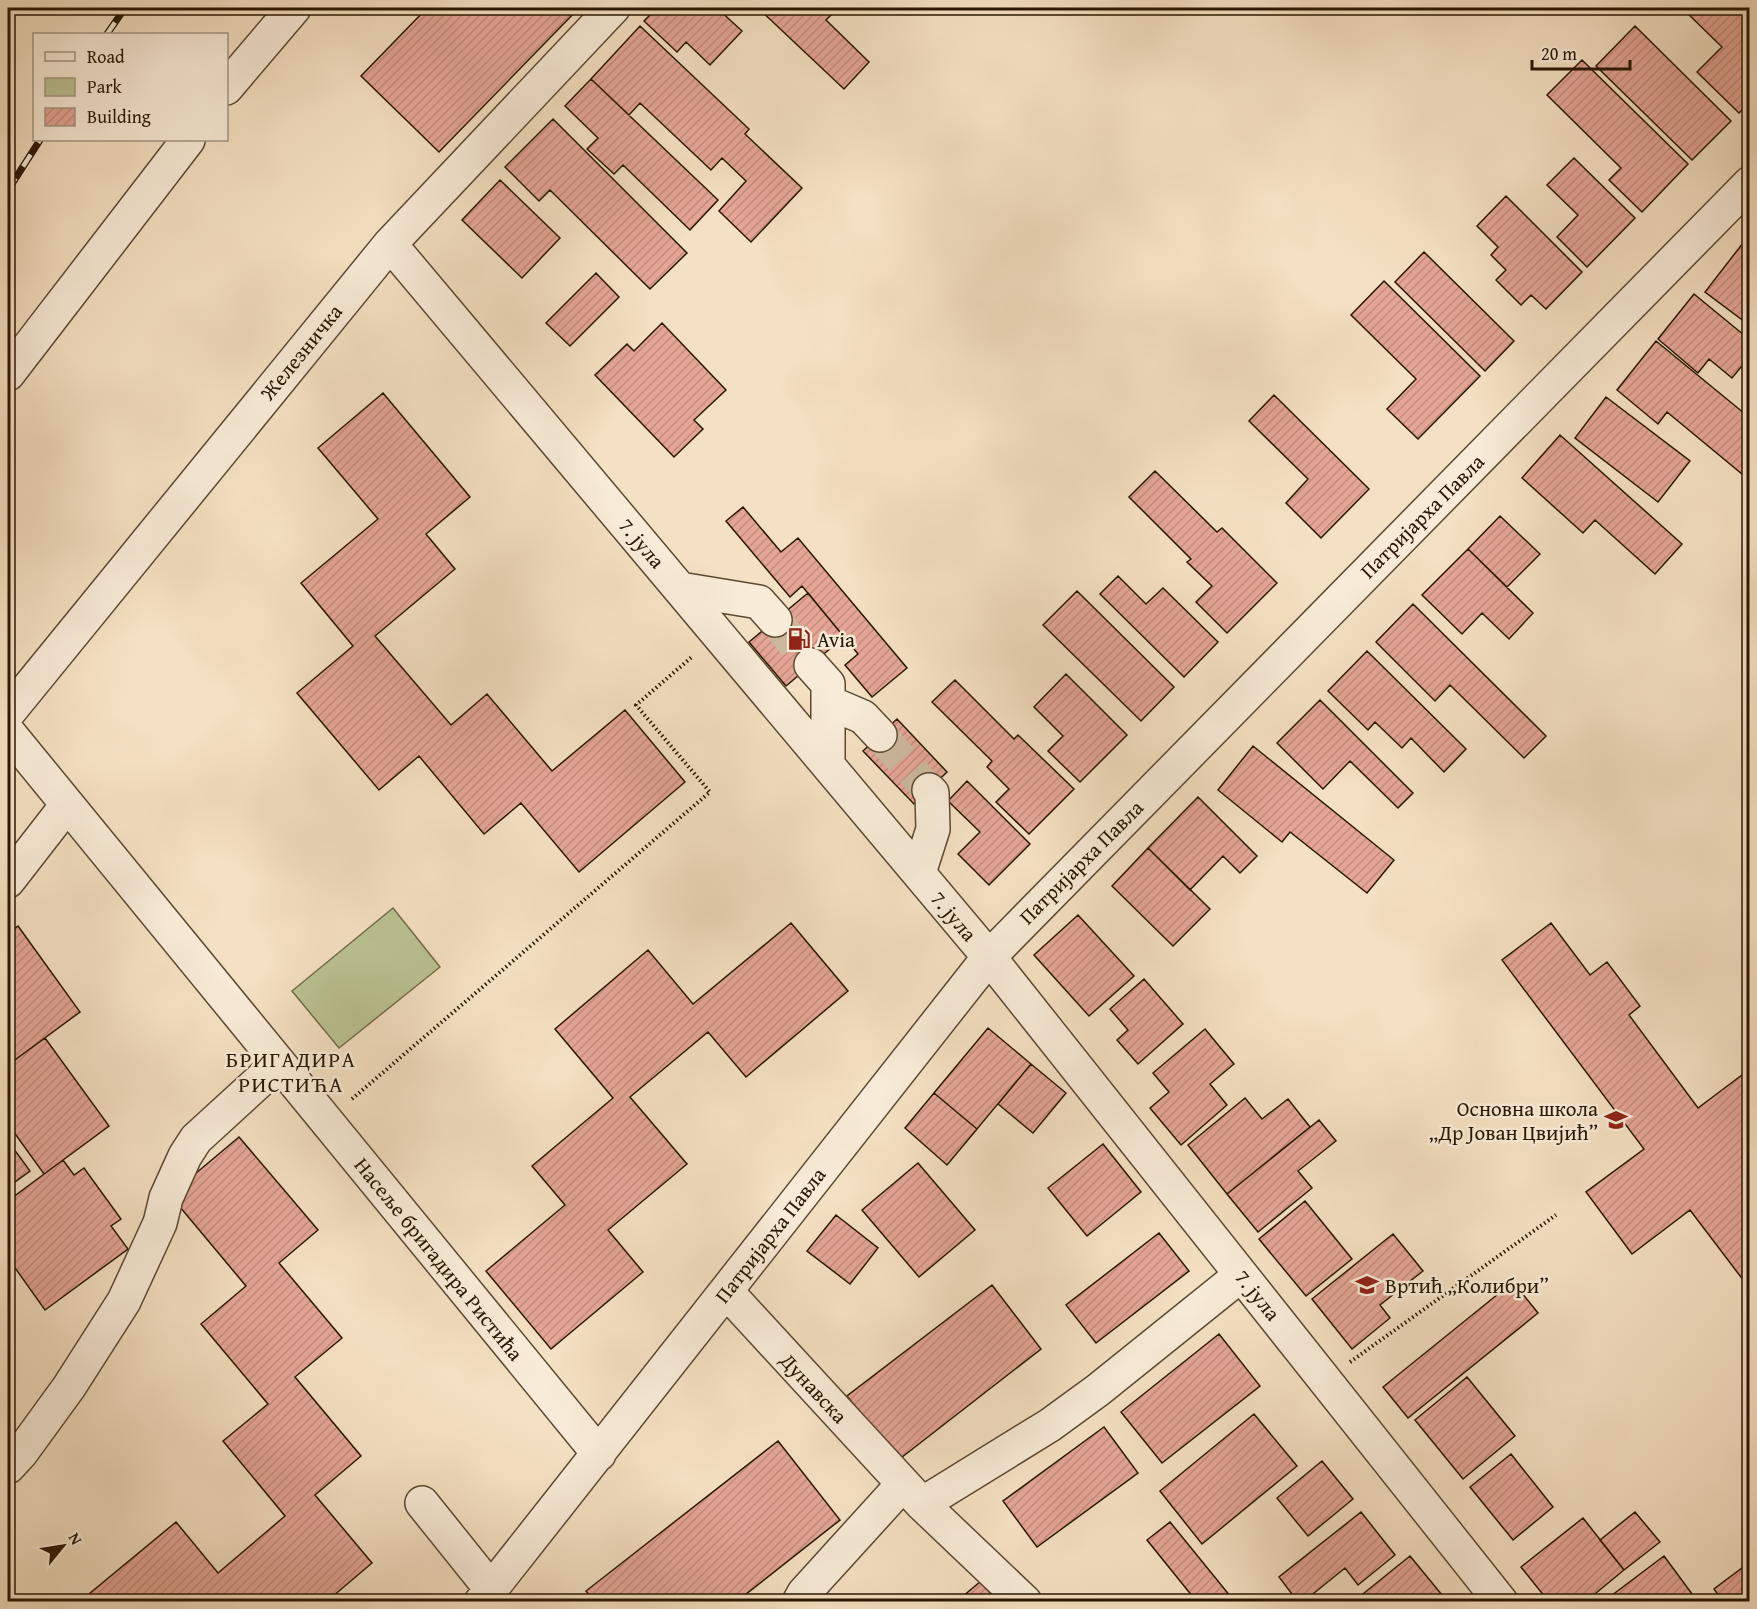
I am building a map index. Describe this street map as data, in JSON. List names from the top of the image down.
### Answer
{
  "streets": {
    "street": [
      "Железничка",
      "Патријарха Павла",
      "7. јула",
      "Насеље бригадира Ристића",
      "Дунавска"
    ]
  },
  "crossings": [
    ["Железничка", "7. јула"],
    ["Патријарха Павла", "7. јула"],
    ["Патријарха Павла", "Насеље бригадира Ристића"],
    ["Патријарха Павла", "Дунавска"]
  ],
  "districts": ["БРИГАДИРА РИСТИЋА"],
  "places": {
    "fuel station": ["Avia"],
    "school or university": ["Основна школа „Др Јован Цвијић”", "Вртић „Колибри”"]
  },
  "legend": ["Road", "Park", "Building"],
  "scale_bar": "20 m",
  "north": "top right"
}
